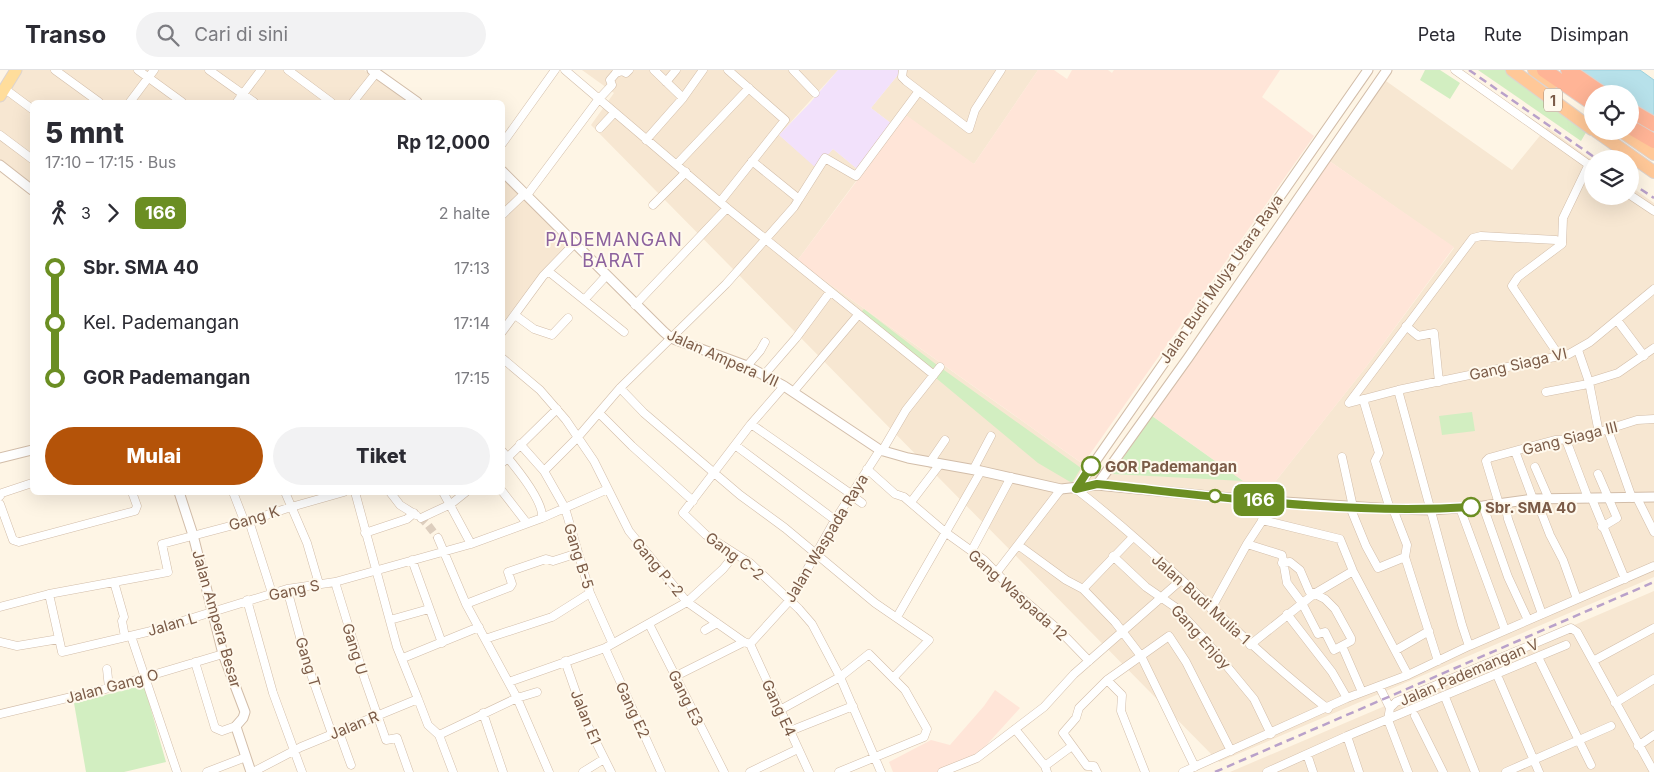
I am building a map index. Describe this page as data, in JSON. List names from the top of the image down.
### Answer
{
  "streets": {
    "highway": ["1"],
    "street": [
      "Jalan Budi Mulya Utara Raya",
      "Jalan Ampera VII",
      "Gang Siaga VI",
      "Gang Siaga III",
      "Gang K",
      "Jalan Waspada Raya",
      "Gang B-5",
      "Gang C-2",
      "Gang P.-2",
      "Gang S",
      "Gang Waspada 12",
      "Jalan Budi Mulia 1",
      "Jalan Ampera Besar",
      "Jalan L",
      "Gang Enjoy",
      "Gang U",
      "Gang T",
      "Jalan Pademangan V",
      "Jalan Gang O",
      "Gang E3",
      "Gang E4",
      "Gang E2",
      "Jalan E1",
      "Jalan R"
    ]
  },
  "crossings": [
    ["Jalan Budi Mulya Utara Raya", "Jalan Ampera VII"],
    ["Jalan Budi Mulya Utara Raya", "Jalan Budi Mulia 1"],
    ["Jalan Ampera VII", "Gang Siaga III"],
    ["Jalan Ampera VII", "Jalan Waspada Raya"],
    ["Jalan Ampera VII", "Jalan Budi Mulia 1"],
    ["Gang K", "Jalan Ampera Besar"],
    ["Jalan Waspada Raya", "Gang C-2"],
    ["Jalan Waspada Raya", "Gang Waspada 12"],
    ["Jalan Waspada Raya", "Gang E4"],
    ["Gang B-5", "Gang S"],
    ["Gang P.-2", "Gang S"],
    ["Gang S", "Jalan Ampera Besar"],
    ["Gang S", "Jalan L"],
    ["Gang S", "Gang U"],
    ["Gang S", "Gang T"],
    ["Jalan Ampera Besar", "Jalan L"],
    ["Jalan Ampera Besar", "Jalan Gang O"],
    ["Gang U", "Jalan R"],
    ["Gang T", "Jalan R"]
  ],
  "districts": ["PADEMANGAN BARAT"],
  "places": ["GOR Pademangan", "Sbr. SMA 40"],
  "lines": ["bus line 166"],
  "page": {
    "header": "Transo",
    "search": "Cari di sini",
    "nav": ["Peta", "Rute", "Disimpan"],
    "on_map": "166",
    "heading": ["5 mnt", "17:10 – 17:15 · Bus", "Rp 12,000"],
    "legs": ["3", "166", "2 halte"],
    "list": [
      {
        "name": "Sbr. SMA 40",
        "value": "17:13"
      },
      {
        "name": "Kel. Pademangan",
        "value": "17:14"
      },
      {
        "name": "GOR Pademangan",
        "value": "17:15"
      }
    ],
    "buttons": ["Mulai", "Tiket"]
  }
}
